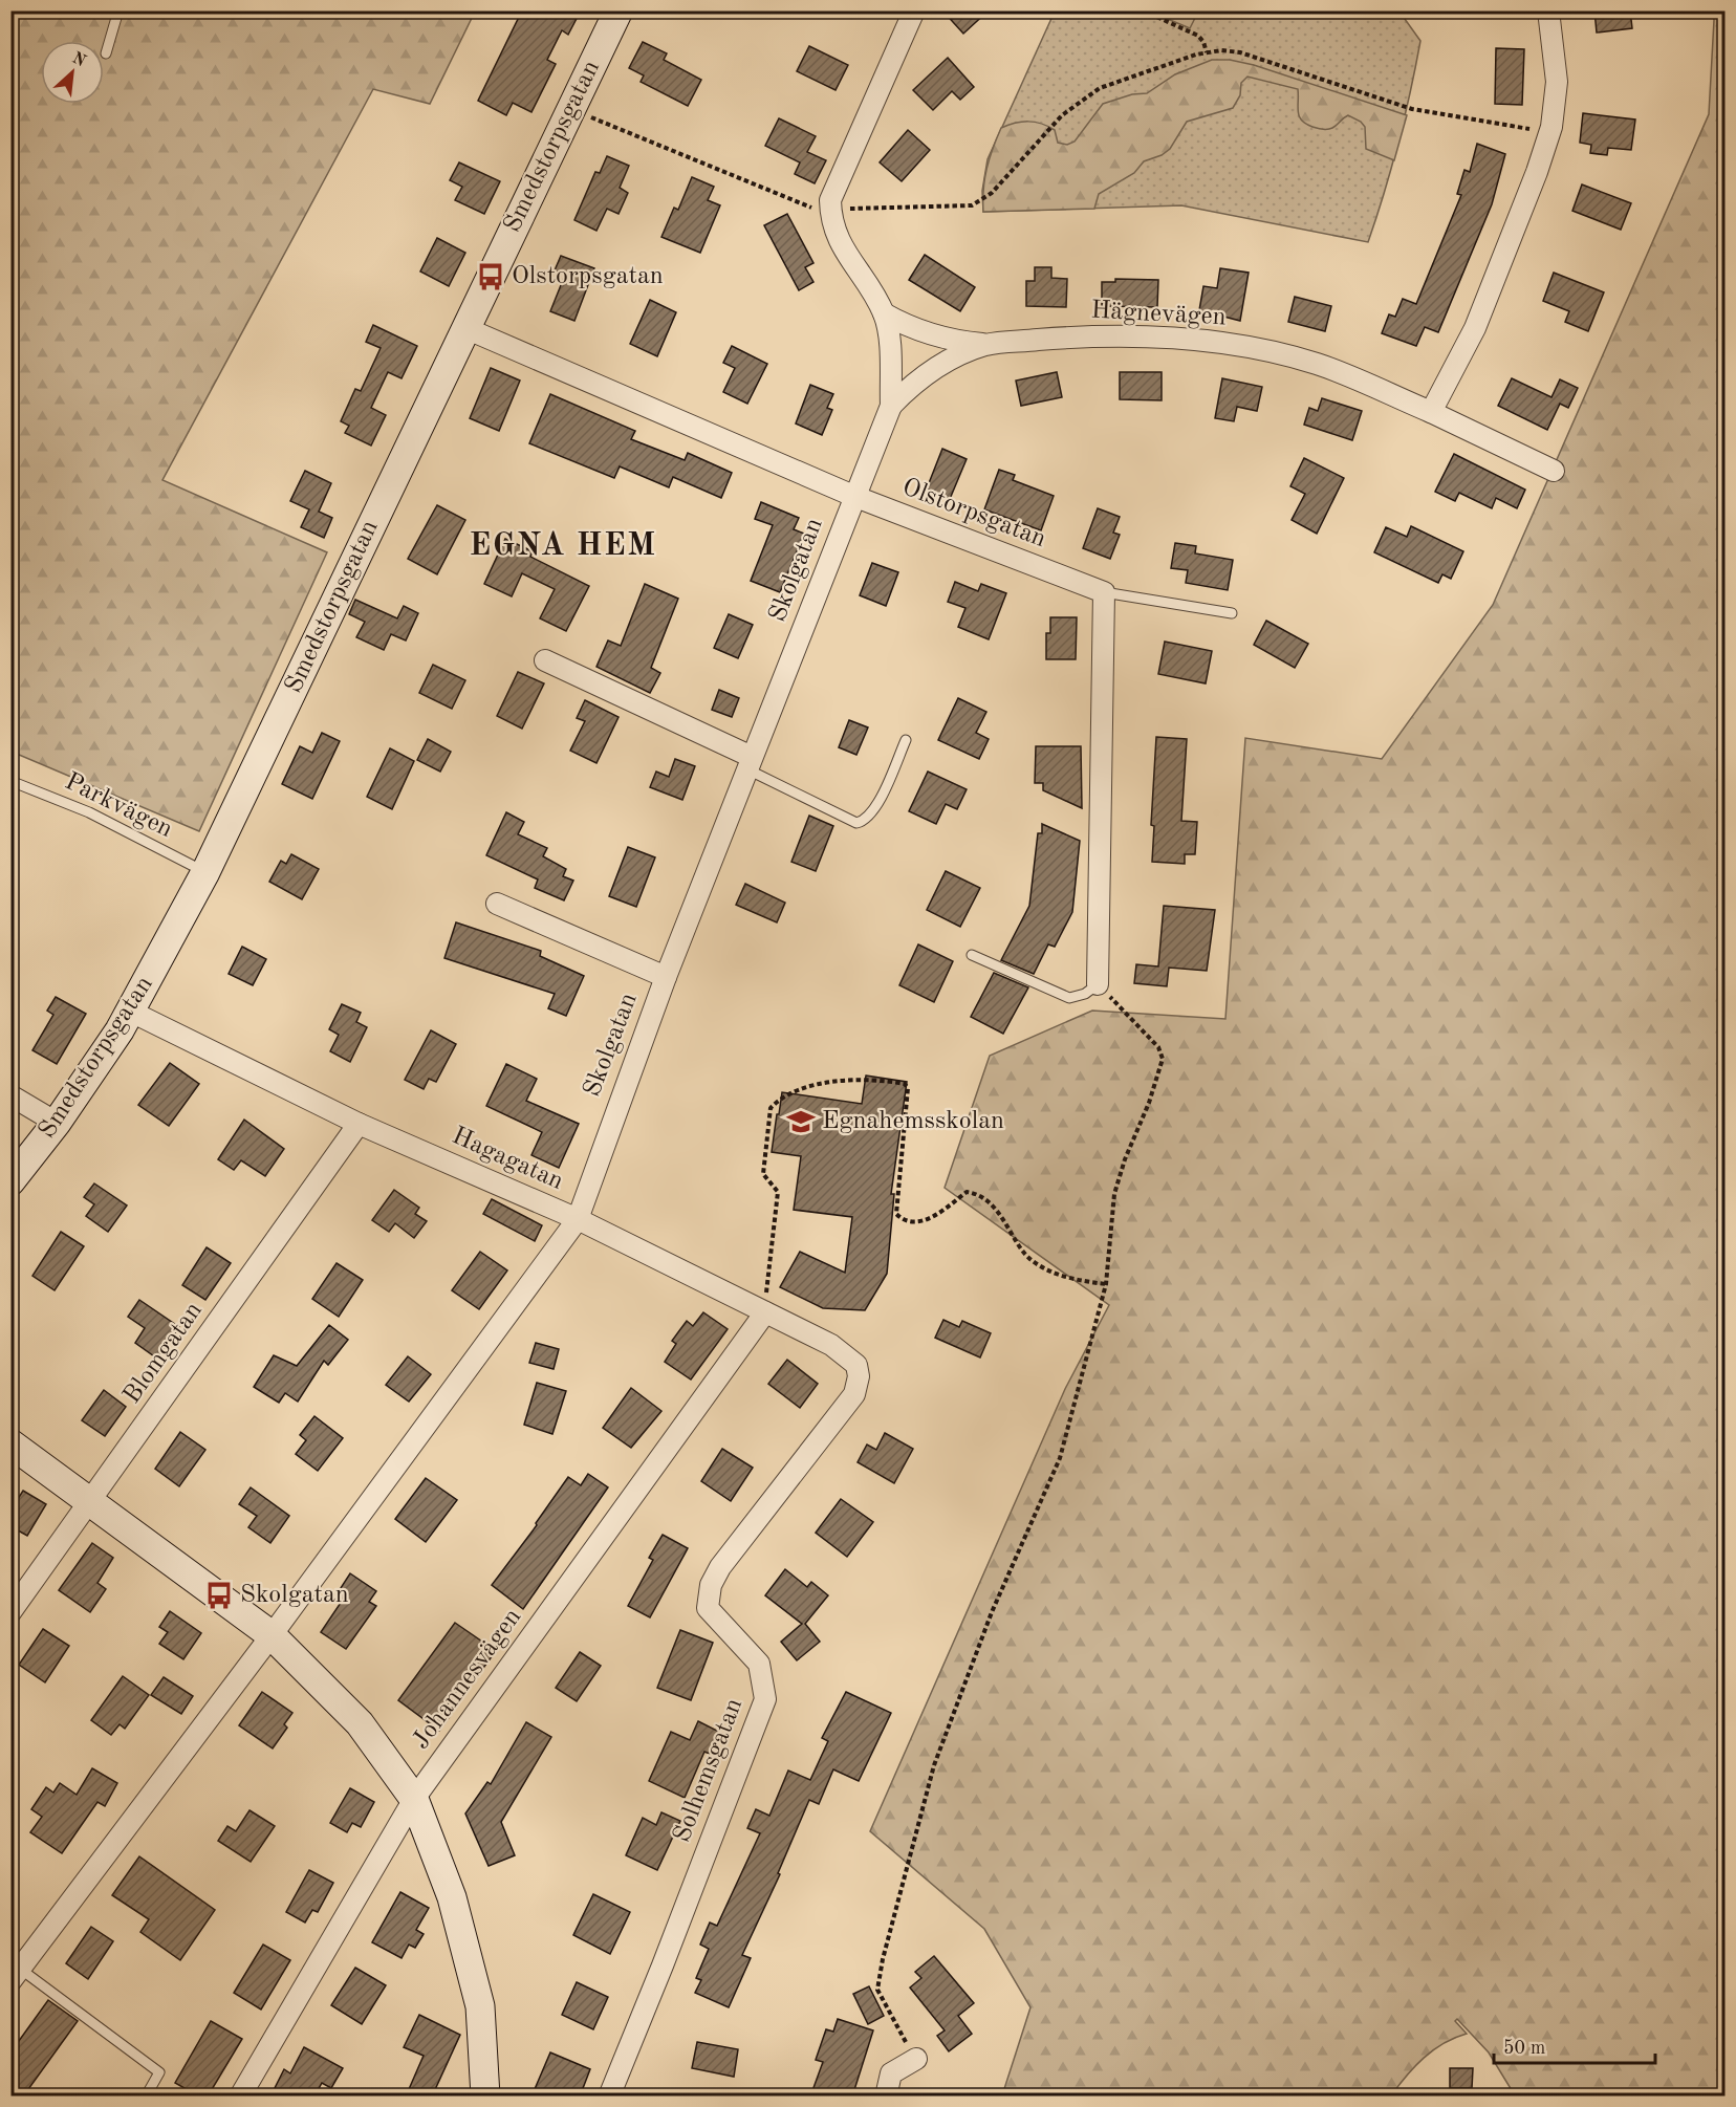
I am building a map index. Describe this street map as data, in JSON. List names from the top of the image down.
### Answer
{
  "streets": {
    "street": [
      "Smedstorpsgatan",
      "Hägnevägen",
      "Olstorpsgatan",
      "Skolgatan",
      "Hagagatan",
      "Blomgatan",
      "Johannesvägen",
      "Solhemsgatan"
    ],
    "lane": ["Parkvägen"]
  },
  "crossings": [
    ["Smedstorpsgatan", "Olstorpsgatan"],
    ["Smedstorpsgatan", "Parkvägen"],
    ["Smedstorpsgatan", "Hagagatan"],
    ["Hägnevägen", "Skolgatan"],
    ["Olstorpsgatan", "Skolgatan"],
    ["Skolgatan", "Hagagatan"],
    ["Hagagatan", "Blomgatan"],
    ["Hagagatan", "Johannesvägen"],
    ["Hagagatan", "Solhemsgatan"]
  ],
  "districts": ["EGNA HEM"],
  "places": {
    "bus stop": ["Olstorpsgatan", "Skolgatan"],
    "school or university": ["Egnahemsskolan"]
  },
  "scale_bar": "50 m",
  "north": "top right"
}
